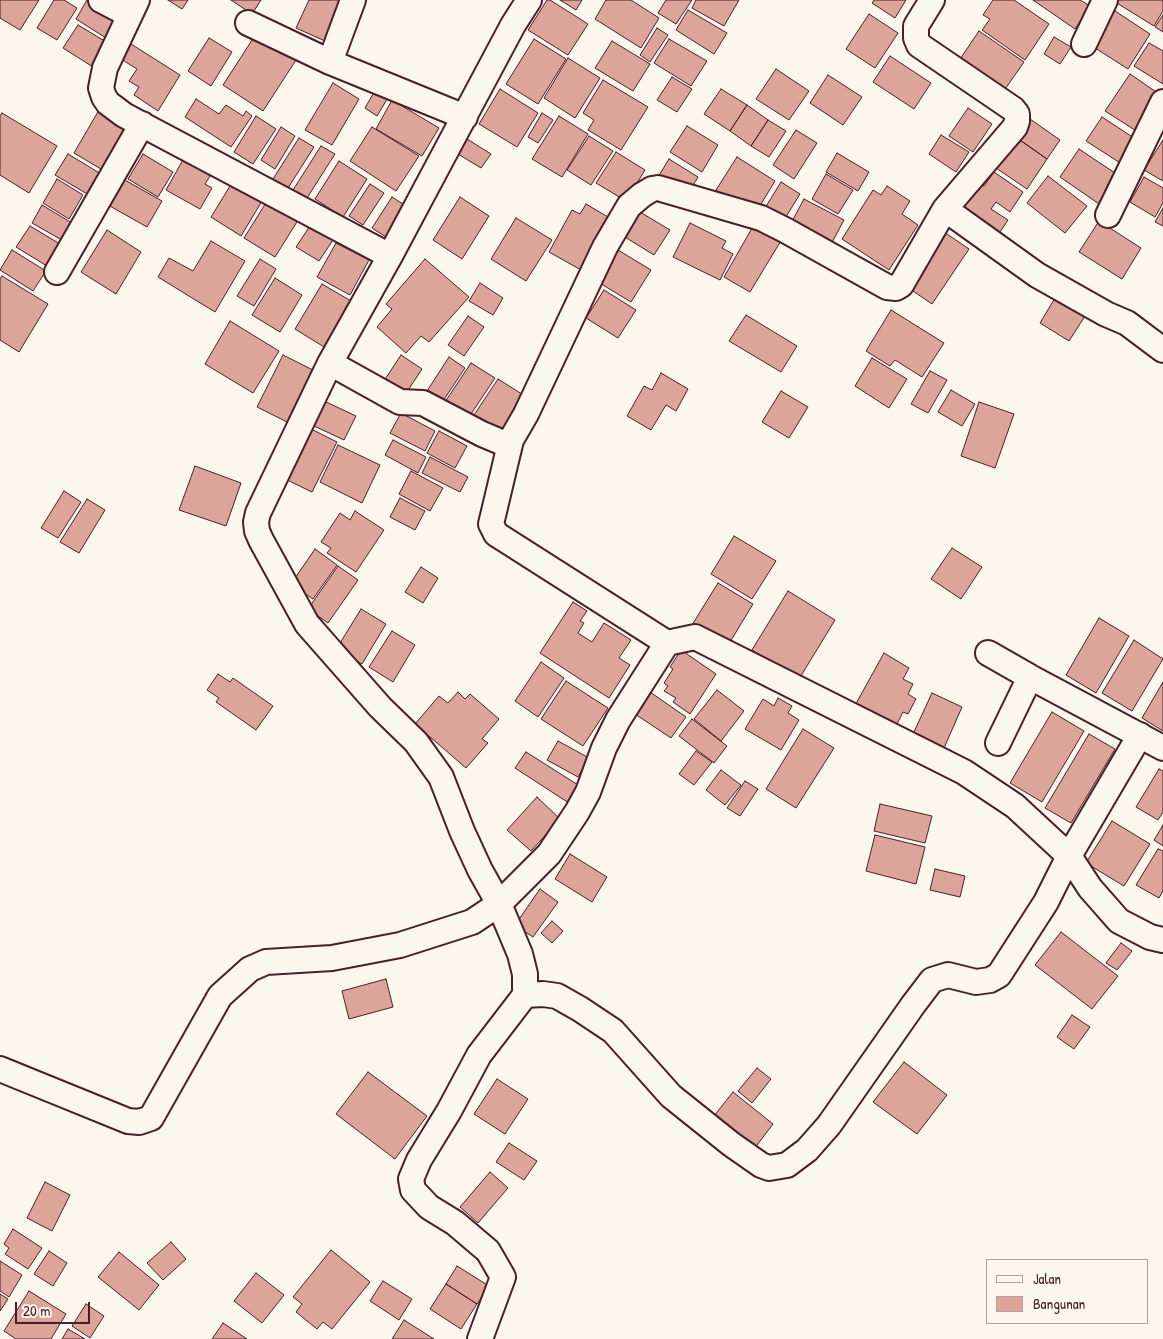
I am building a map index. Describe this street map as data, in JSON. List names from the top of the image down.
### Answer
{
  "legend": ["Jalan", "Bangunan"],
  "scale_bar": "20 m"
}
